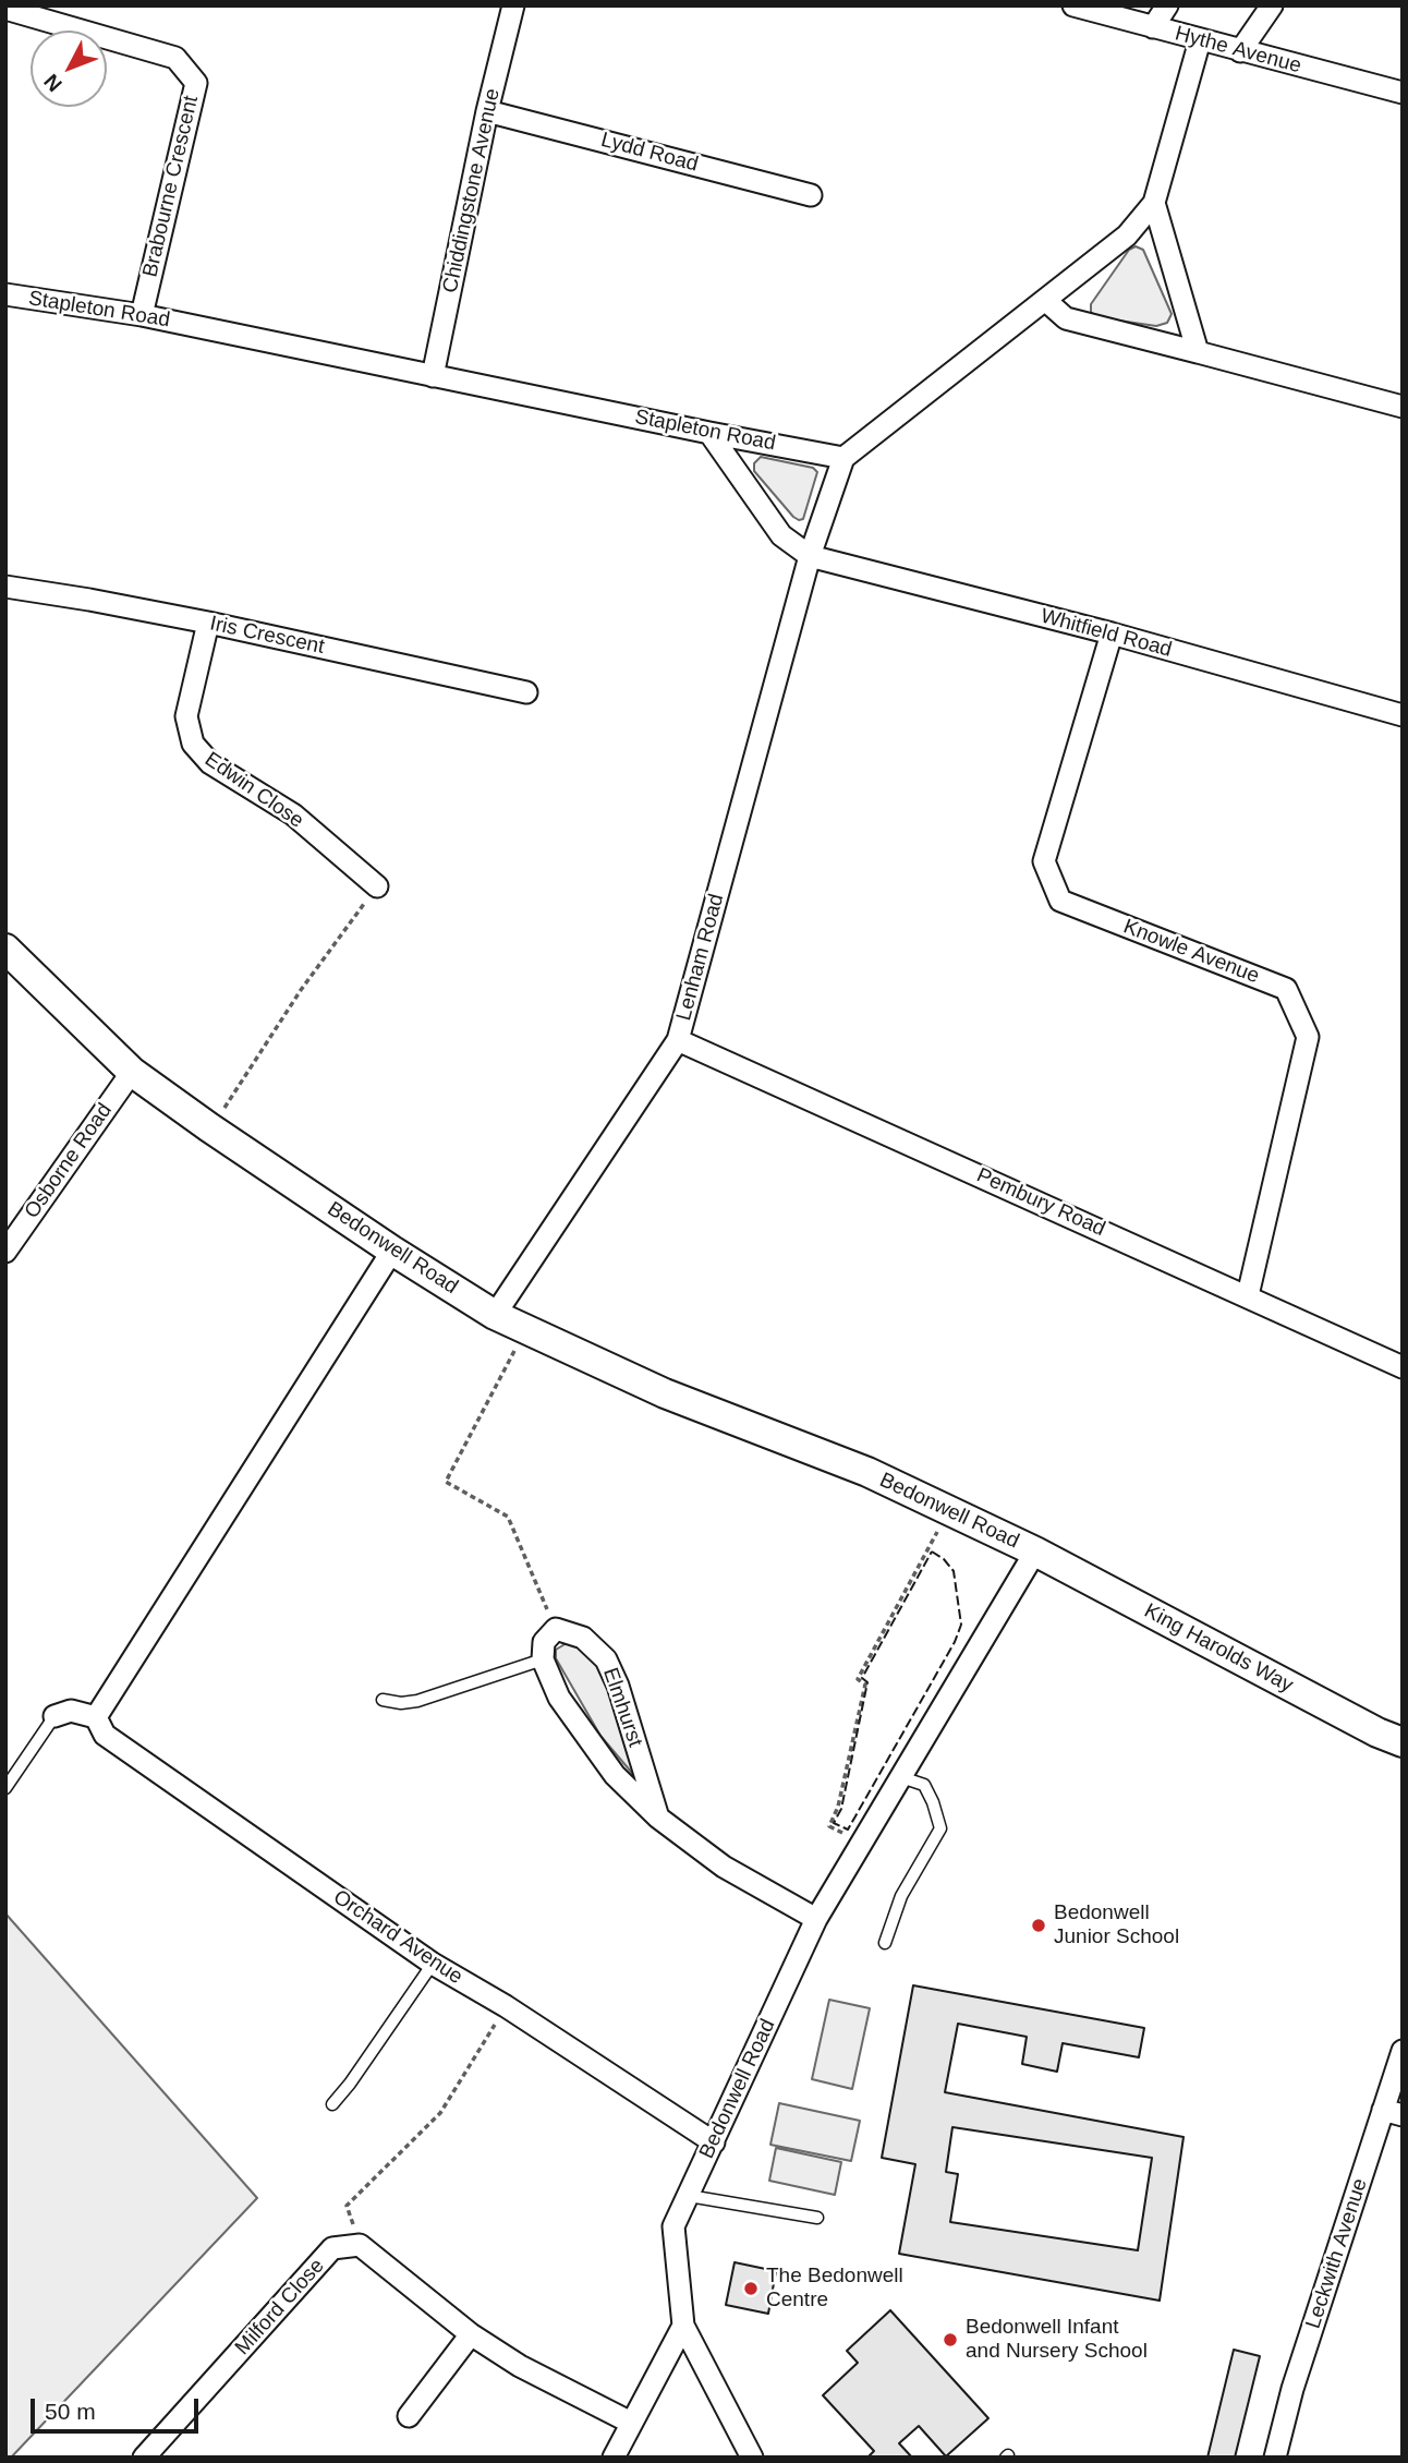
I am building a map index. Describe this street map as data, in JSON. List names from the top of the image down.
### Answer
{
  "streets": {
    "street": [
      "Hythe Avenue",
      "Lydd Road",
      "Brabourne Crescent",
      "Chiddingstone Avenue",
      "Stapleton Road",
      "Whitfield Road",
      "Iris Crescent",
      "Edwin Close",
      "Knowle Avenue",
      "Lenham Road",
      "Osborne Road",
      "Pembury Road",
      "Bedonwell Road",
      "King Harolds Way",
      "Elmhurst",
      "Orchard Avenue",
      "Leckwith Avenue",
      "Milford Close"
    ]
  },
  "crossings": [
    ["Lydd Road", "Chiddingstone Avenue"],
    ["Brabourne Crescent", "Stapleton Road"],
    ["Chiddingstone Avenue", "Stapleton Road"],
    ["Stapleton Road", "Lenham Road"],
    ["Whitfield Road", "Knowle Avenue"],
    ["Whitfield Road", "Lenham Road"],
    ["Iris Crescent", "Edwin Close"],
    ["Knowle Avenue", "Pembury Road"],
    ["Lenham Road", "Pembury Road"],
    ["Lenham Road", "Bedonwell Road"],
    ["Osborne Road", "Bedonwell Road"],
    ["Bedonwell Road", "King Harolds Way"],
    ["Bedonwell Road", "Elmhurst"],
    ["Bedonwell Road", "Orchard Avenue"]
  ],
  "places": ["Bedonwell Junior School", "The Bedonwell Centre", "Bedonwell Infant and Nursery School"],
  "scale_bar": "50 m",
  "north": "bottom left"
}
